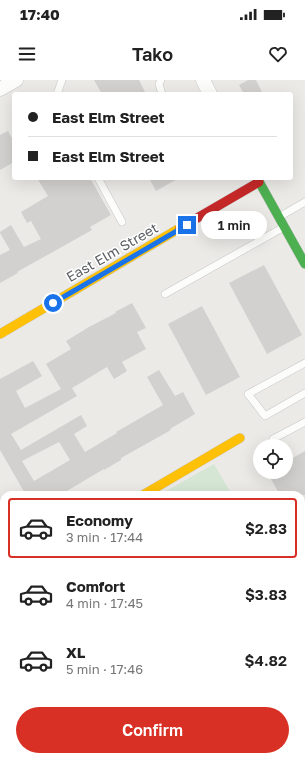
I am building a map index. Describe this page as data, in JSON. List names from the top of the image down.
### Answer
{
  "streets": {
    "street": ["East Elm Street"]
  },
  "page": {
    "status": "17:40",
    "header": "Tako",
    "banner": ["East Elm Street", "East Elm Street"],
    "bubble": "1 min",
    "list": [
      {
        "name": "Economy",
        "note": "3 min · 17:44",
        "value": "$2.83"
      },
      {
        "name": "Comfort",
        "note": "4 min · 17:45",
        "value": "$3.83"
      },
      {
        "name": "XL",
        "note": "5 min · 17:46",
        "value": "$4.82"
      }
    ],
    "buttons": "Confirm"
  }
}
